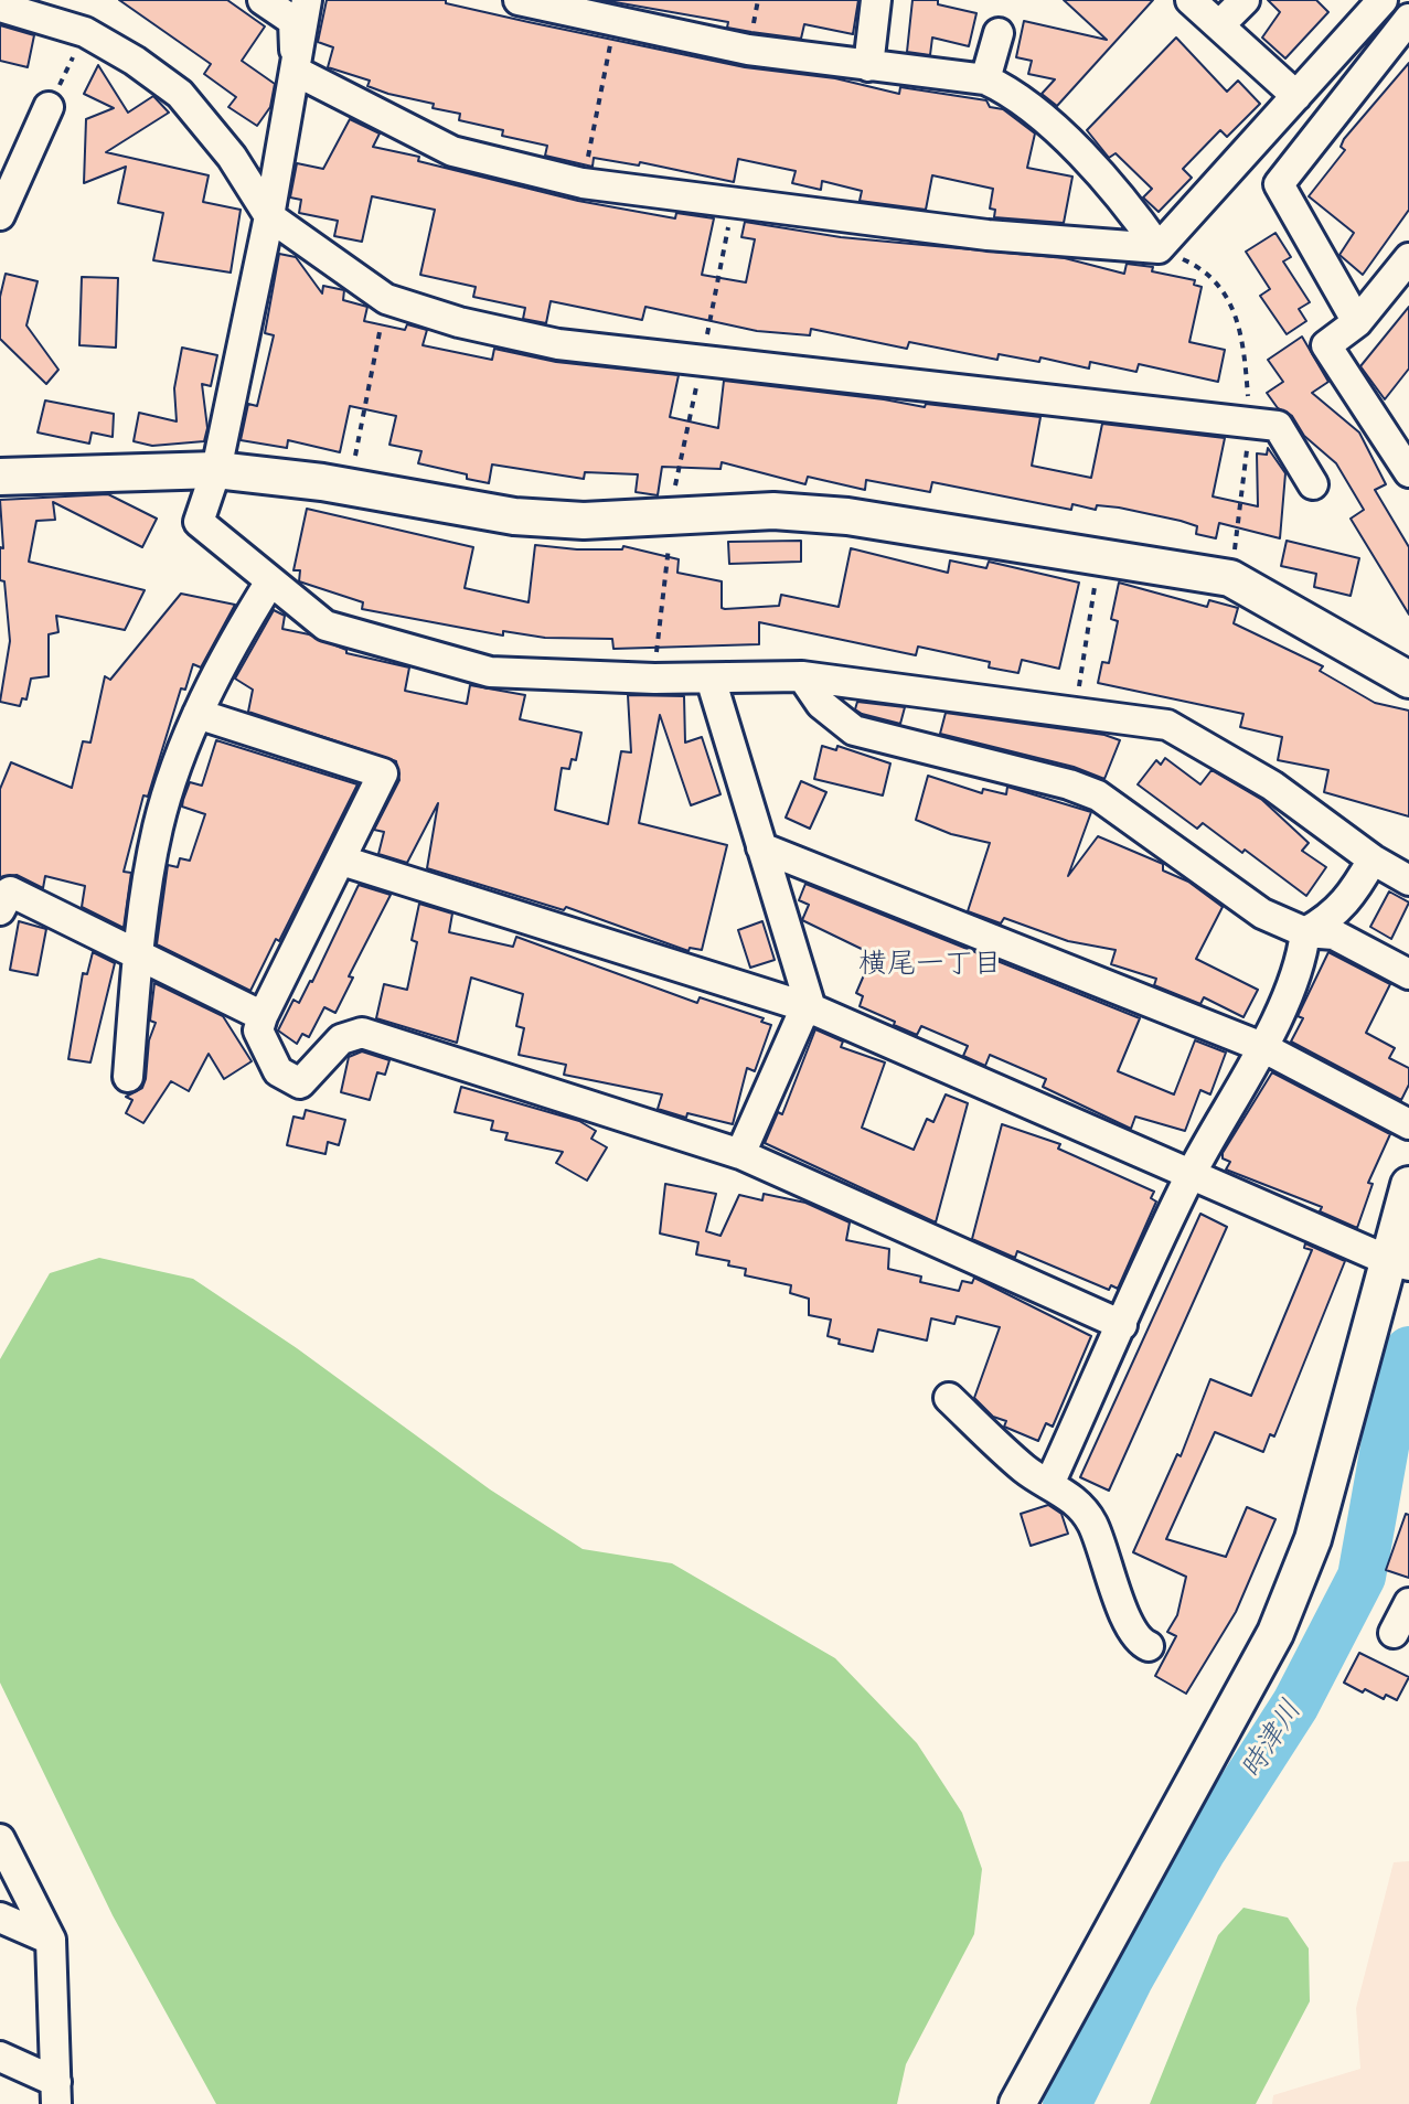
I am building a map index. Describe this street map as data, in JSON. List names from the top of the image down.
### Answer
{
  "districts": ["横尾一丁目"],
  "water": ["時津川"]
}
